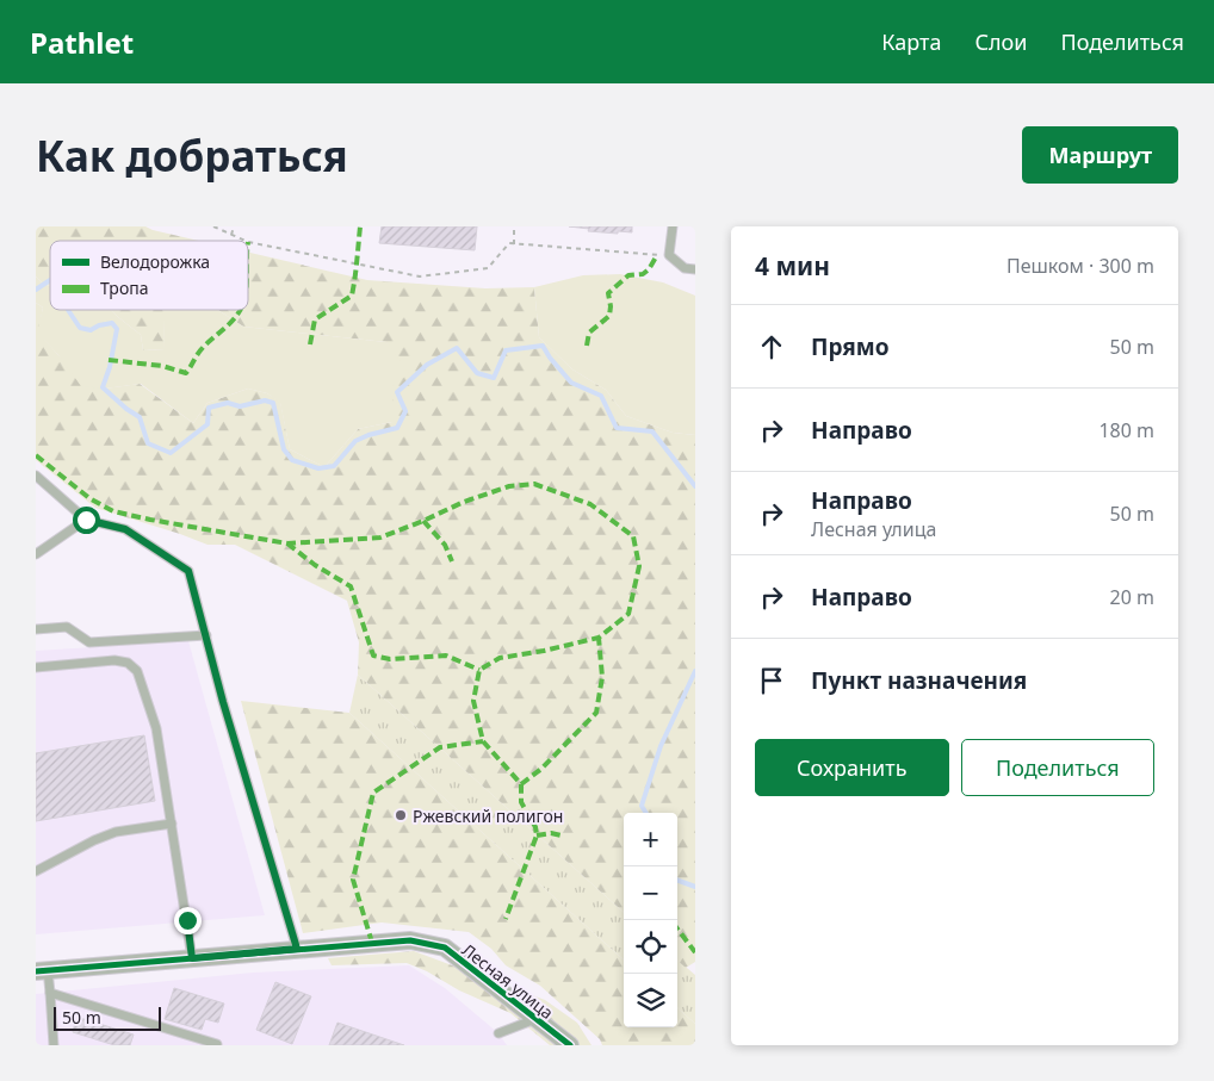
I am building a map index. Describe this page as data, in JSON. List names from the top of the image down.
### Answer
{
  "streets": {
    "street": ["Лесная улица"]
  },
  "places": ["Ржевский полигон"],
  "legend": ["Велодорожка", "Тропа"],
  "scale_bar": "50 m",
  "page": {
    "header": "Pathlet",
    "nav": ["Карта", "Слои", "Поделиться"],
    "buttons": [
      "Маршрут",
      ["Сохранить", "Поделиться"]
    ],
    "title": "Как добраться",
    "heading": ["4 мин", "Пешком · 300 m"],
    "list": [
      ["Прямо", "50 m"],
      ["Направо", "180 m"],
      ["Направо", "Лесная улица", "50 m"],
      ["Направо", "20 m"],
      "Пункт назначения"
    ],
    "map_buttons": ["+", "−"],
    "scale": "50 m"
  }
}
